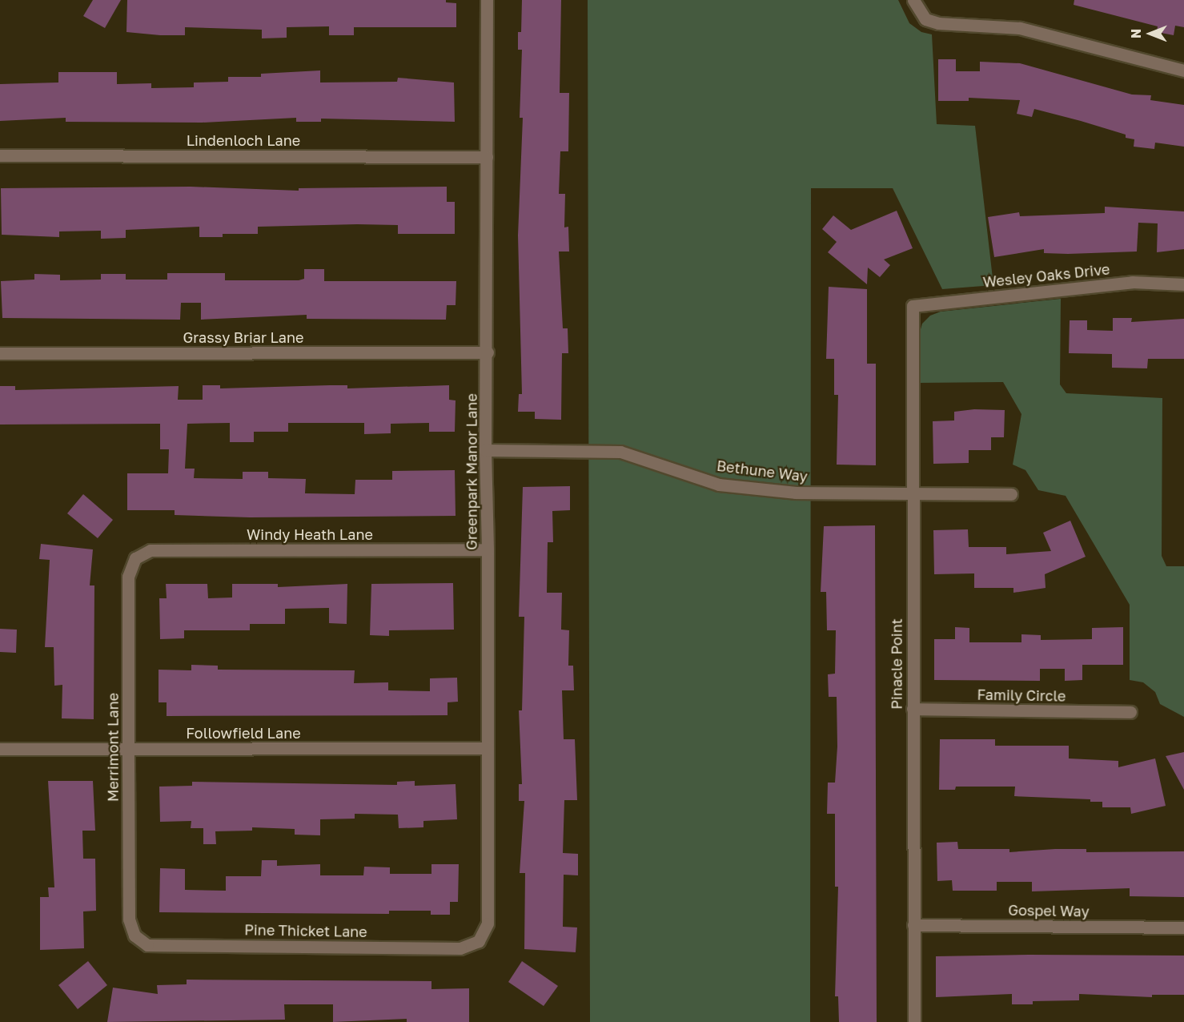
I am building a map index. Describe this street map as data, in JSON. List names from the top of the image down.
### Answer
{
  "streets": {
    "street": [
      "Lindenloch Lane",
      "Wesley Oaks Drive",
      "Grassy Briar Lane",
      "Bethune Way",
      "Greenpark Manor Lane",
      "Windy Heath Lane",
      "Pinacle Point",
      "Family Circle",
      "Followfield Lane",
      "Merrimont Lane",
      "Gospel Way",
      "Pine Thicket Lane"
    ]
  },
  "crossings": [
    ["Lindenloch Lane", "Greenpark Manor Lane"],
    ["Wesley Oaks Drive", "Pinacle Point"],
    ["Grassy Briar Lane", "Greenpark Manor Lane"],
    ["Bethune Way", "Greenpark Manor Lane"],
    ["Bethune Way", "Pinacle Point"],
    ["Greenpark Manor Lane", "Windy Heath Lane"],
    ["Greenpark Manor Lane", "Followfield Lane"],
    ["Greenpark Manor Lane", "Pine Thicket Lane"],
    ["Windy Heath Lane", "Merrimont Lane"],
    ["Pinacle Point", "Family Circle"],
    ["Pinacle Point", "Gospel Way"],
    ["Followfield Lane", "Merrimont Lane"],
    ["Merrimont Lane", "Pine Thicket Lane"]
  ],
  "north": "left"
}
